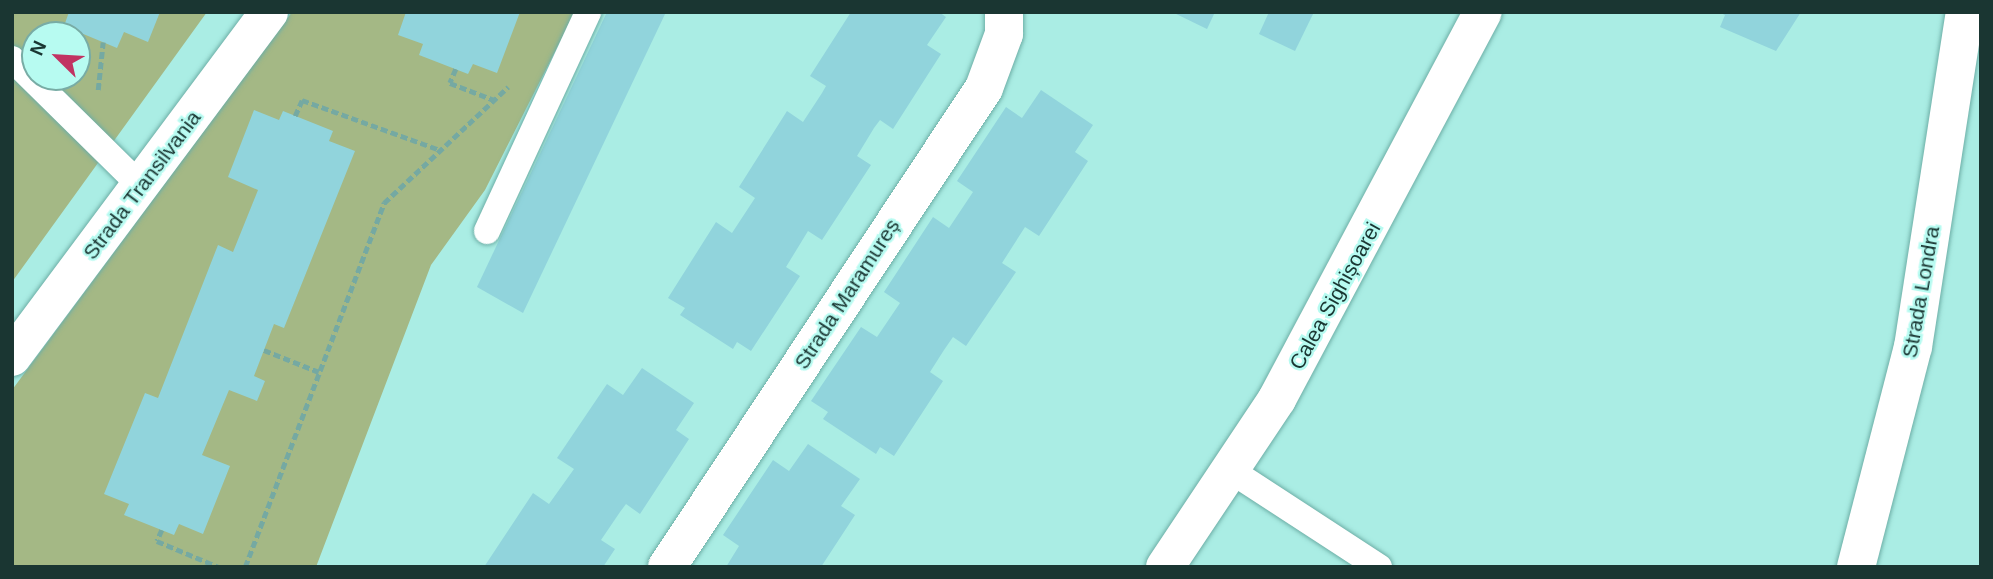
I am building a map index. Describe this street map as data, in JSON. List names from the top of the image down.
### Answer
{
  "streets": {
    "street": [
      "Strada Transilvania",
      "Strada Londra",
      "Strada Maramureș",
      "Calea Sighișoarei"
    ]
  },
  "north": "top left"
}
